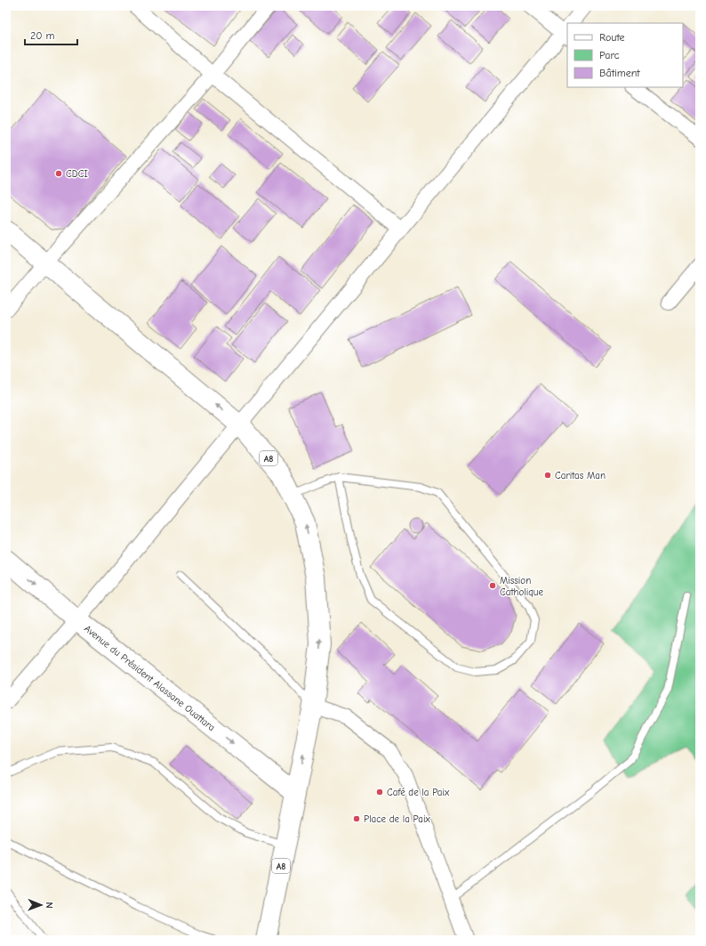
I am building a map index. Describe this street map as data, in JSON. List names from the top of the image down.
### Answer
{
  "streets": {
    "main road": ["A8", "Avenue du Président Alassane Ouattara"]
  },
  "crossings": [
    ["A8", "Avenue du Président Alassane Ouattara"]
  ],
  "one_way": ["Avenue du Président Alassane Ouattara"],
  "places": [
    "CDCI",
    "Caritas Man",
    "Mission Catholique",
    "Café de la Paix",
    "Place de la Paix"
  ],
  "legend": ["Route", "Parc", "Bâtiment"],
  "scale_bar": "20 m",
  "north": "right"
}
